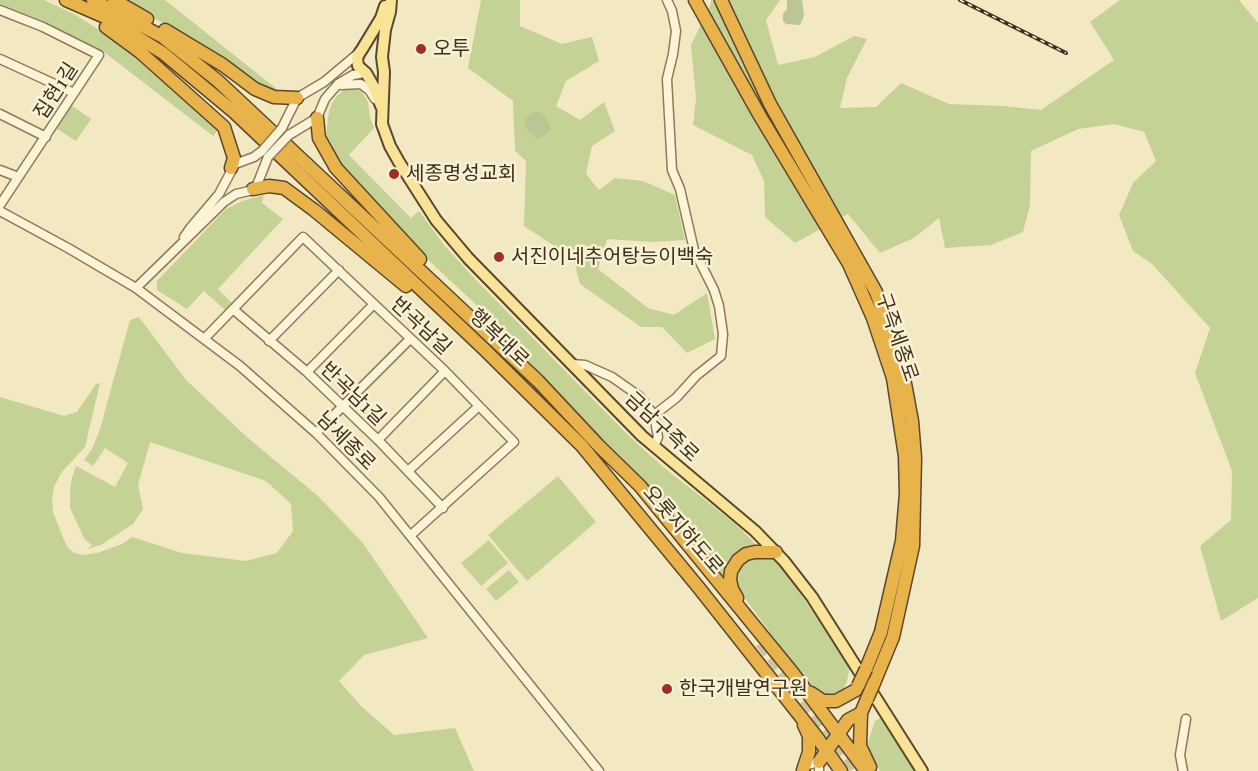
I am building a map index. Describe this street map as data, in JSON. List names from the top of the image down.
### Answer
{
  "streets": {
    "highway": ["구즉세종로", "행복대로", "오롯지하도로"],
    "main road": ["금남구즉로"],
    "street": [
      "집현1길",
      "반곡남길",
      "반곡남1길",
      "남세종로"
    ]
  },
  "crossings": [
    ["반곡남길", "반곡남1길"],
    ["반곡남길", "남세종로"],
    ["구즉세종로", "행복대로"],
    ["행복대로", "오롯지하도로"]
  ],
  "places": [
    "오투",
    "세종명성교회",
    "서진이네추어탕능이백숙",
    "한국개발연구원"
  ]
}
